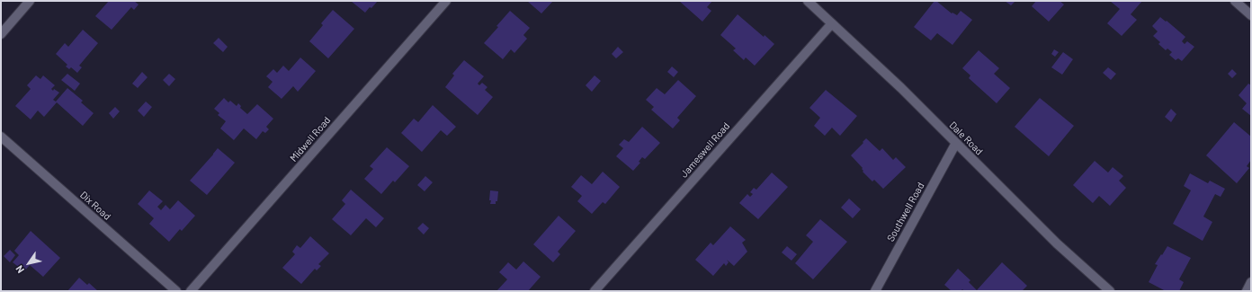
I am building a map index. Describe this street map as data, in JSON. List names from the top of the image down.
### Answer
{
  "streets": {
    "street": [
      "Dale Road",
      "Midwell Road",
      "Jameswell Road",
      "Dix Road",
      "Southwell Road"
    ]
  },
  "crossings": [
    ["Dale Road", "Jameswell Road"],
    ["Dale Road", "Southwell Road"]
  ],
  "north": "bottom left"
}
